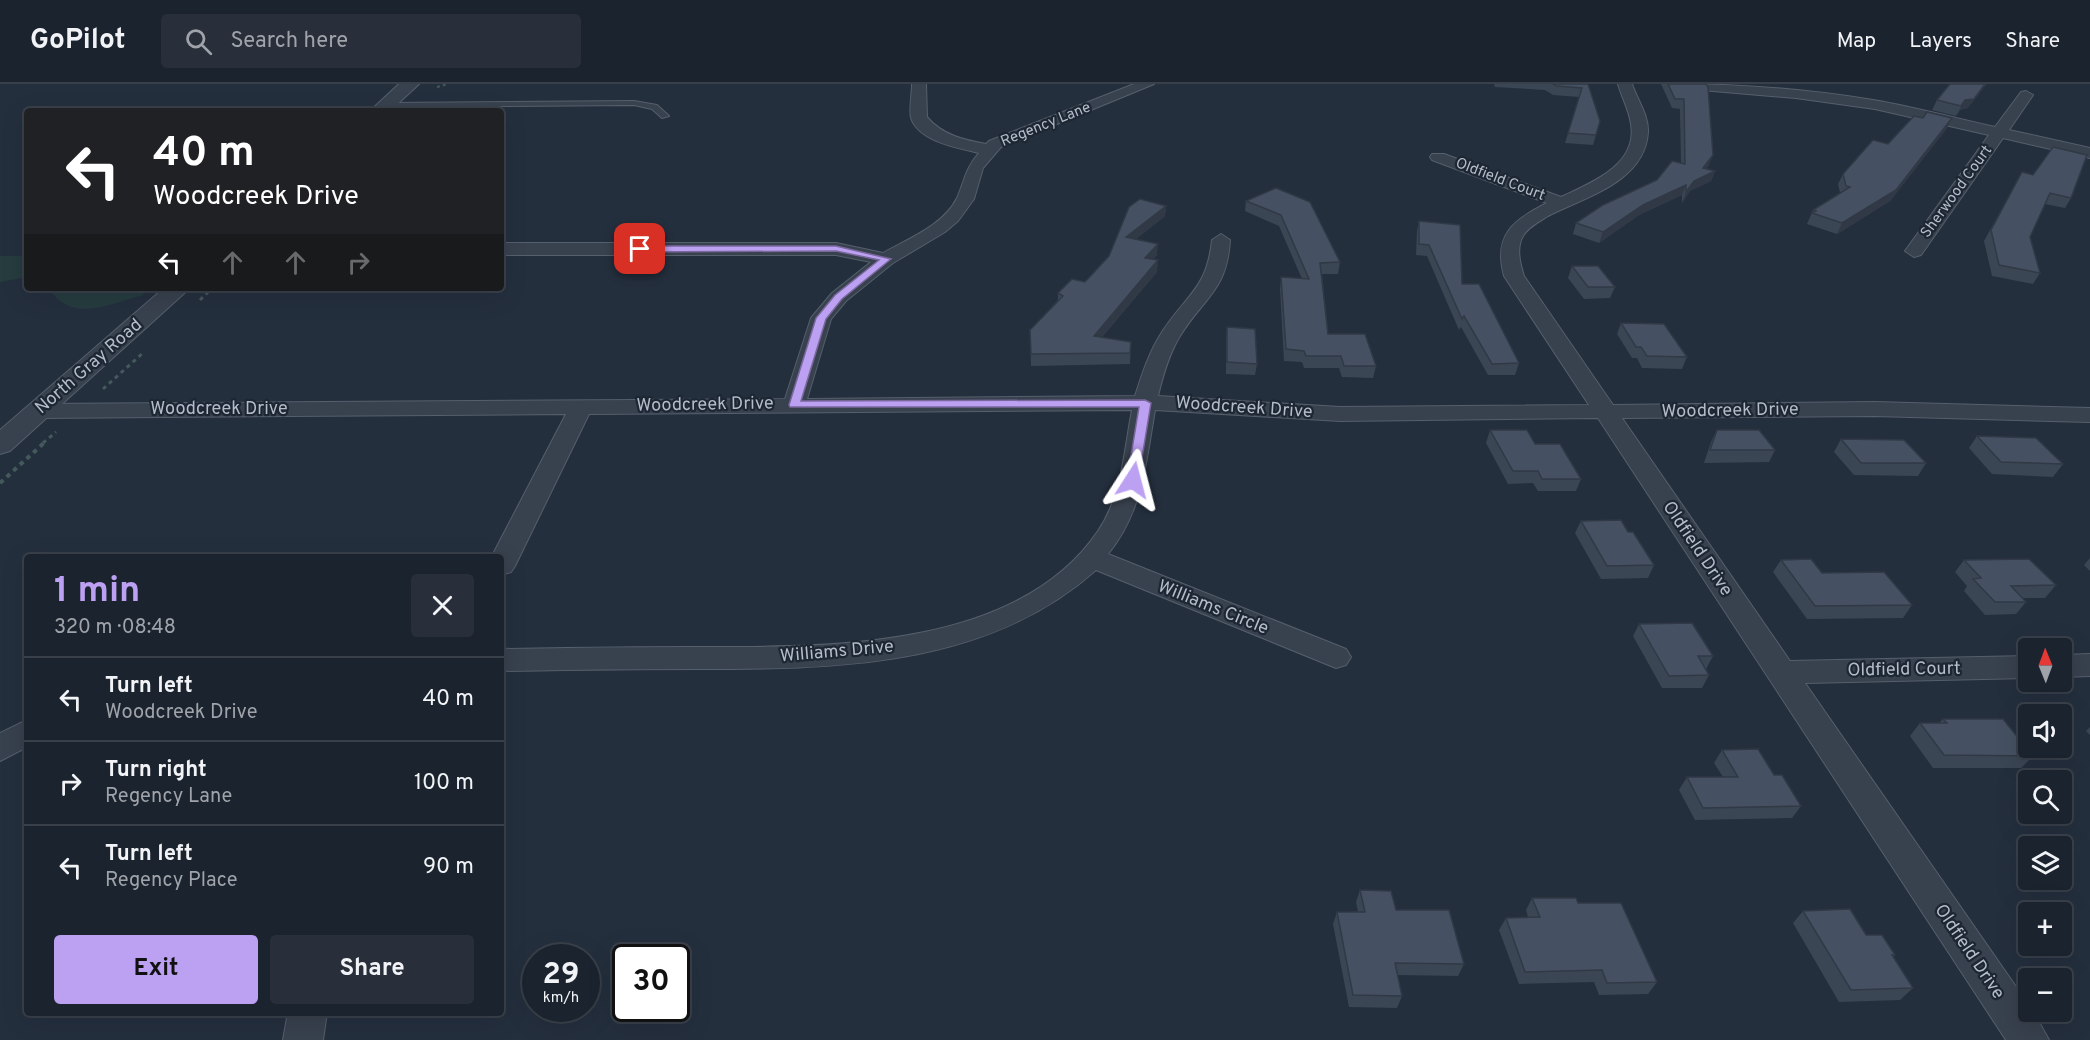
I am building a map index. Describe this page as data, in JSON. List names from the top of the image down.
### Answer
{
  "streets": {
    "street": [
      "Regency Lane",
      "Oldfield Court",
      "Sherwood Court",
      "North Gray Road",
      "Woodcreek Drive",
      "Oldfield Drive",
      "Williams Circle",
      "Williams Drive"
    ]
  },
  "crossings": [
    ["Regency Lane", "Woodcreek Drive"],
    ["Oldfield Court", "Oldfield Drive"],
    ["North Gray Road", "Woodcreek Drive"],
    ["Woodcreek Drive", "Oldfield Drive"],
    ["Woodcreek Drive", "Williams Drive"],
    ["Williams Circle", "Williams Drive"]
  ],
  "north": "top",
  "page": {
    "header": "GoPilot",
    "search": "Search here",
    "nav": ["Map", "Layers", "Share"],
    "turn": ["40 m", "Woodcreek Drive"],
    "heading": ["1 min", "320 m · 08:48"],
    "map_buttons": ["+", "−"],
    "list": [
      {
        "name": "Turn left",
        "note": "Woodcreek Drive",
        "value": "40 m"
      },
      {
        "name": "Turn right",
        "note": "Regency Lane",
        "value": "100 m"
      },
      {
        "name": "Turn left",
        "note": "Regency Place",
        "value": "90 m"
      }
    ],
    "buttons": ["Exit", "Share"],
    "speed": "29 km/h",
    "limit": "30"
  }
}
